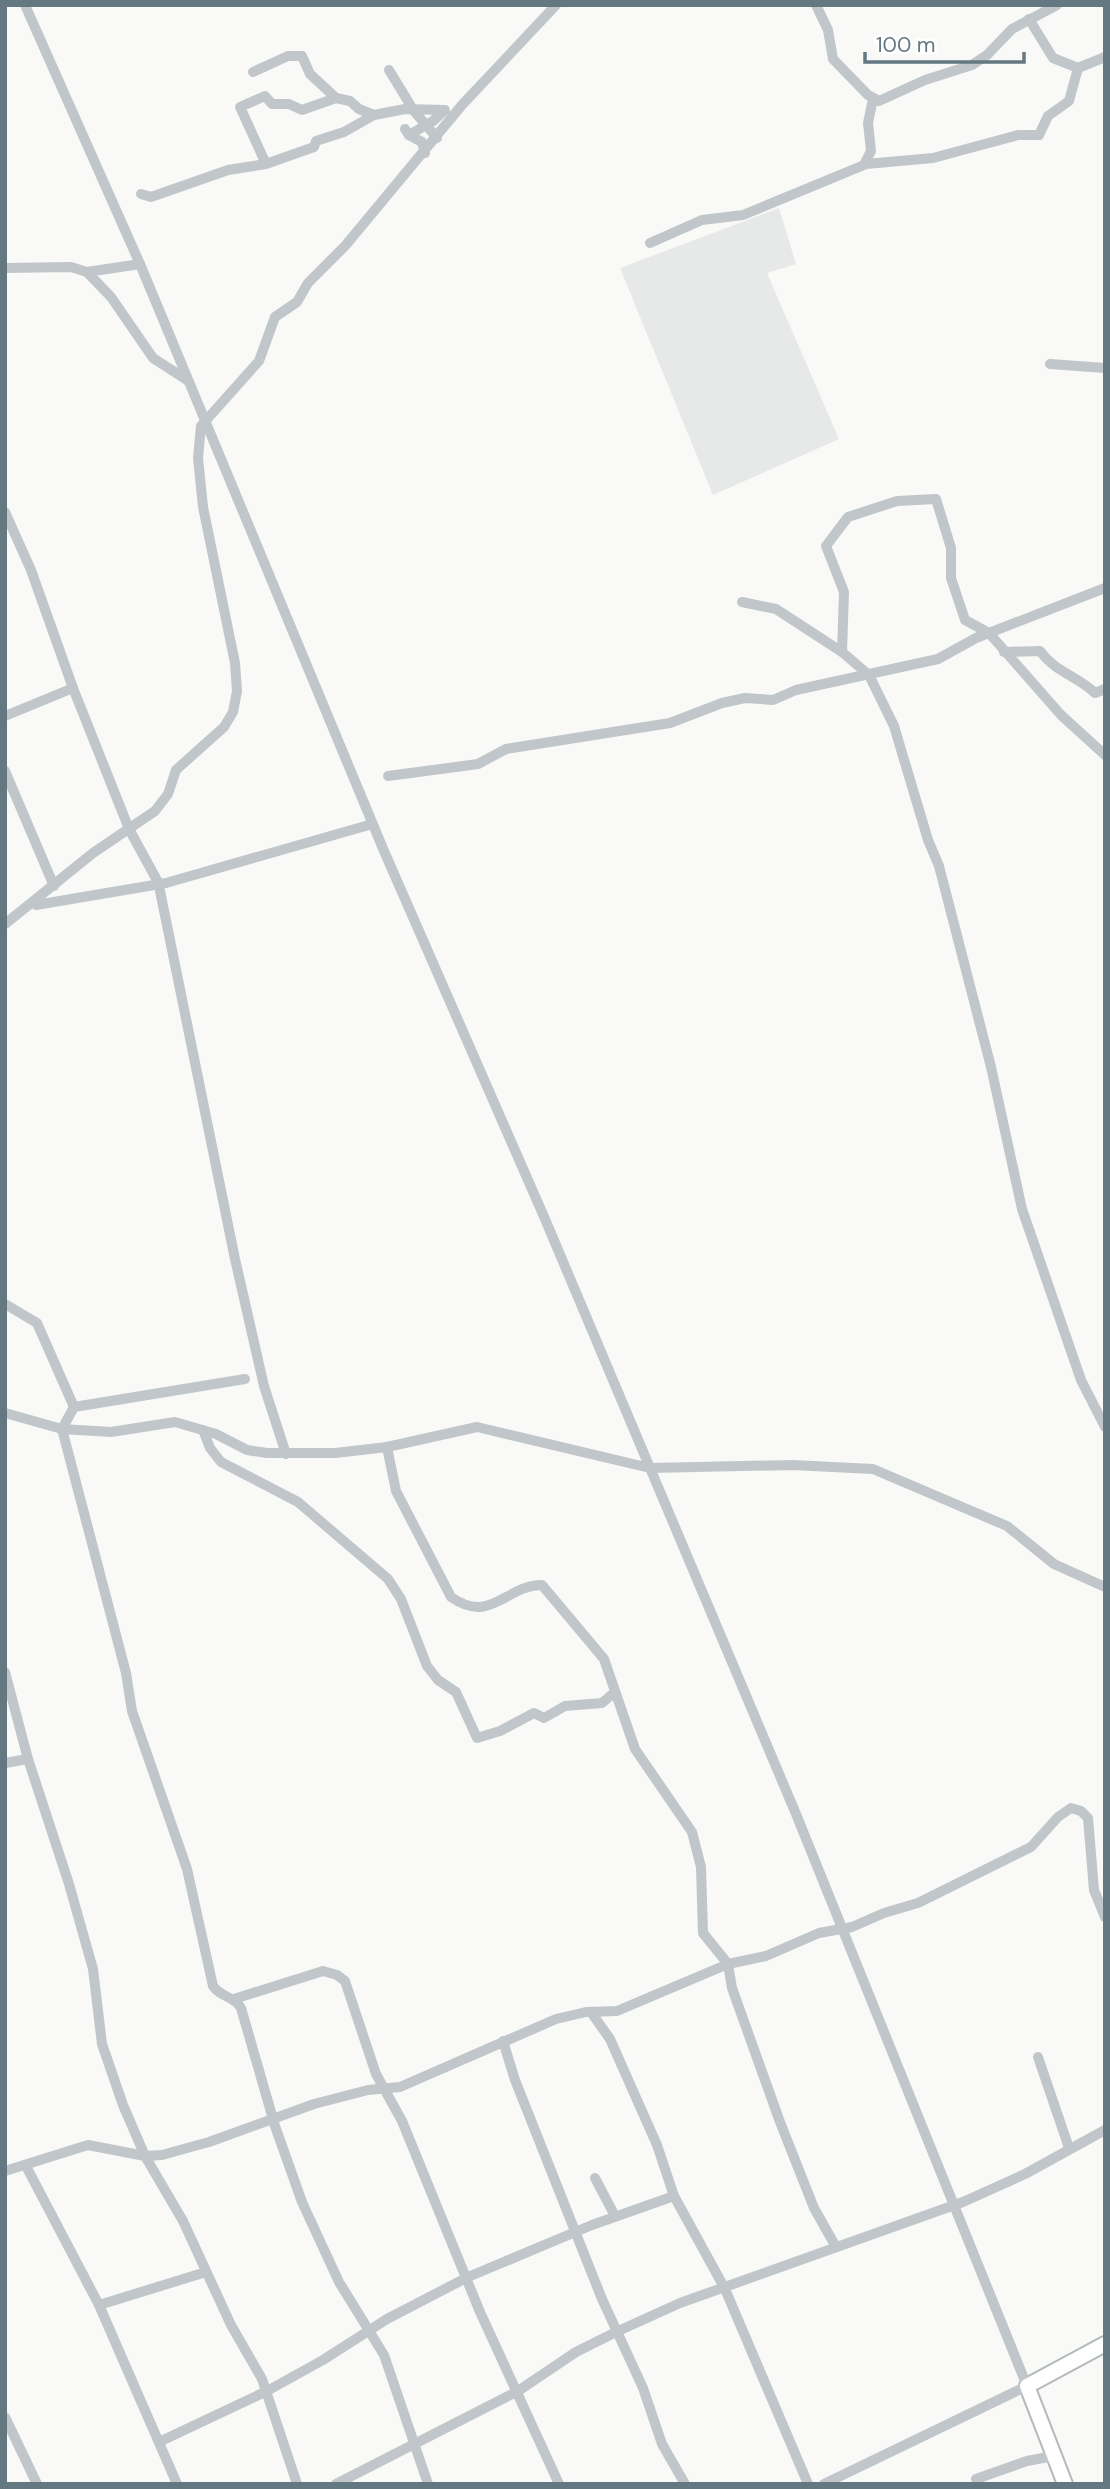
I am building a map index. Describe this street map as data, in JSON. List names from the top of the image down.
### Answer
{
  "scale_bar": "100 m"
}
